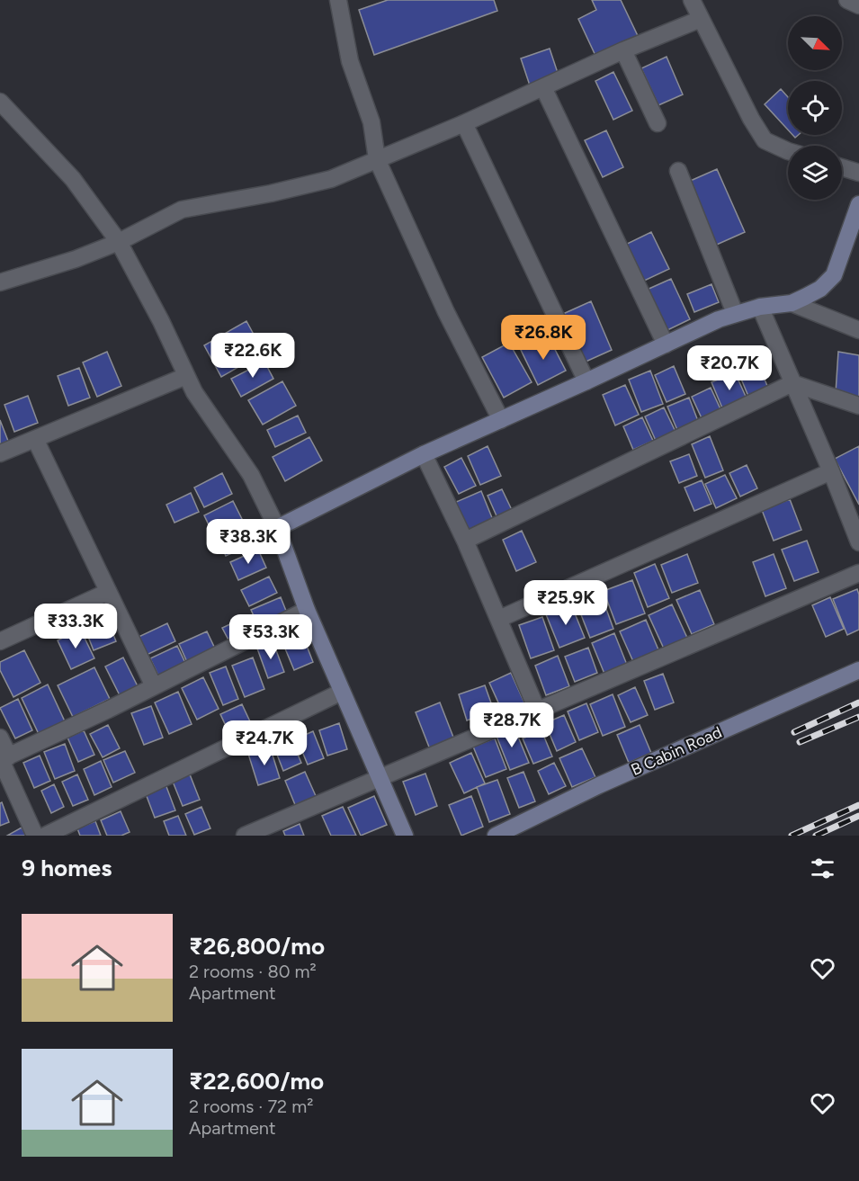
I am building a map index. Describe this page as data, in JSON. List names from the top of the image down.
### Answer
{
  "streets": {
    "street": ["B Cabin Road"]
  },
  "north": "bottom right",
  "page": {
    "price": [
      "₹26.8K",
      "₹22.6K",
      "₹20.7K",
      "₹38.3K",
      "₹25.9K",
      "₹33.3K",
      "₹53.3K",
      "₹28.7K",
      "₹24.7K"
    ],
    "heading": "9 homes",
    "list": [
      {
        "name": "₹26,800/mo",
        "note": "2 rooms · 80 m² · Apartment"
      },
      {
        "name": "₹22,600/mo",
        "note": "2 rooms · 72 m² · Apartment"
      }
    ]
  }
}
